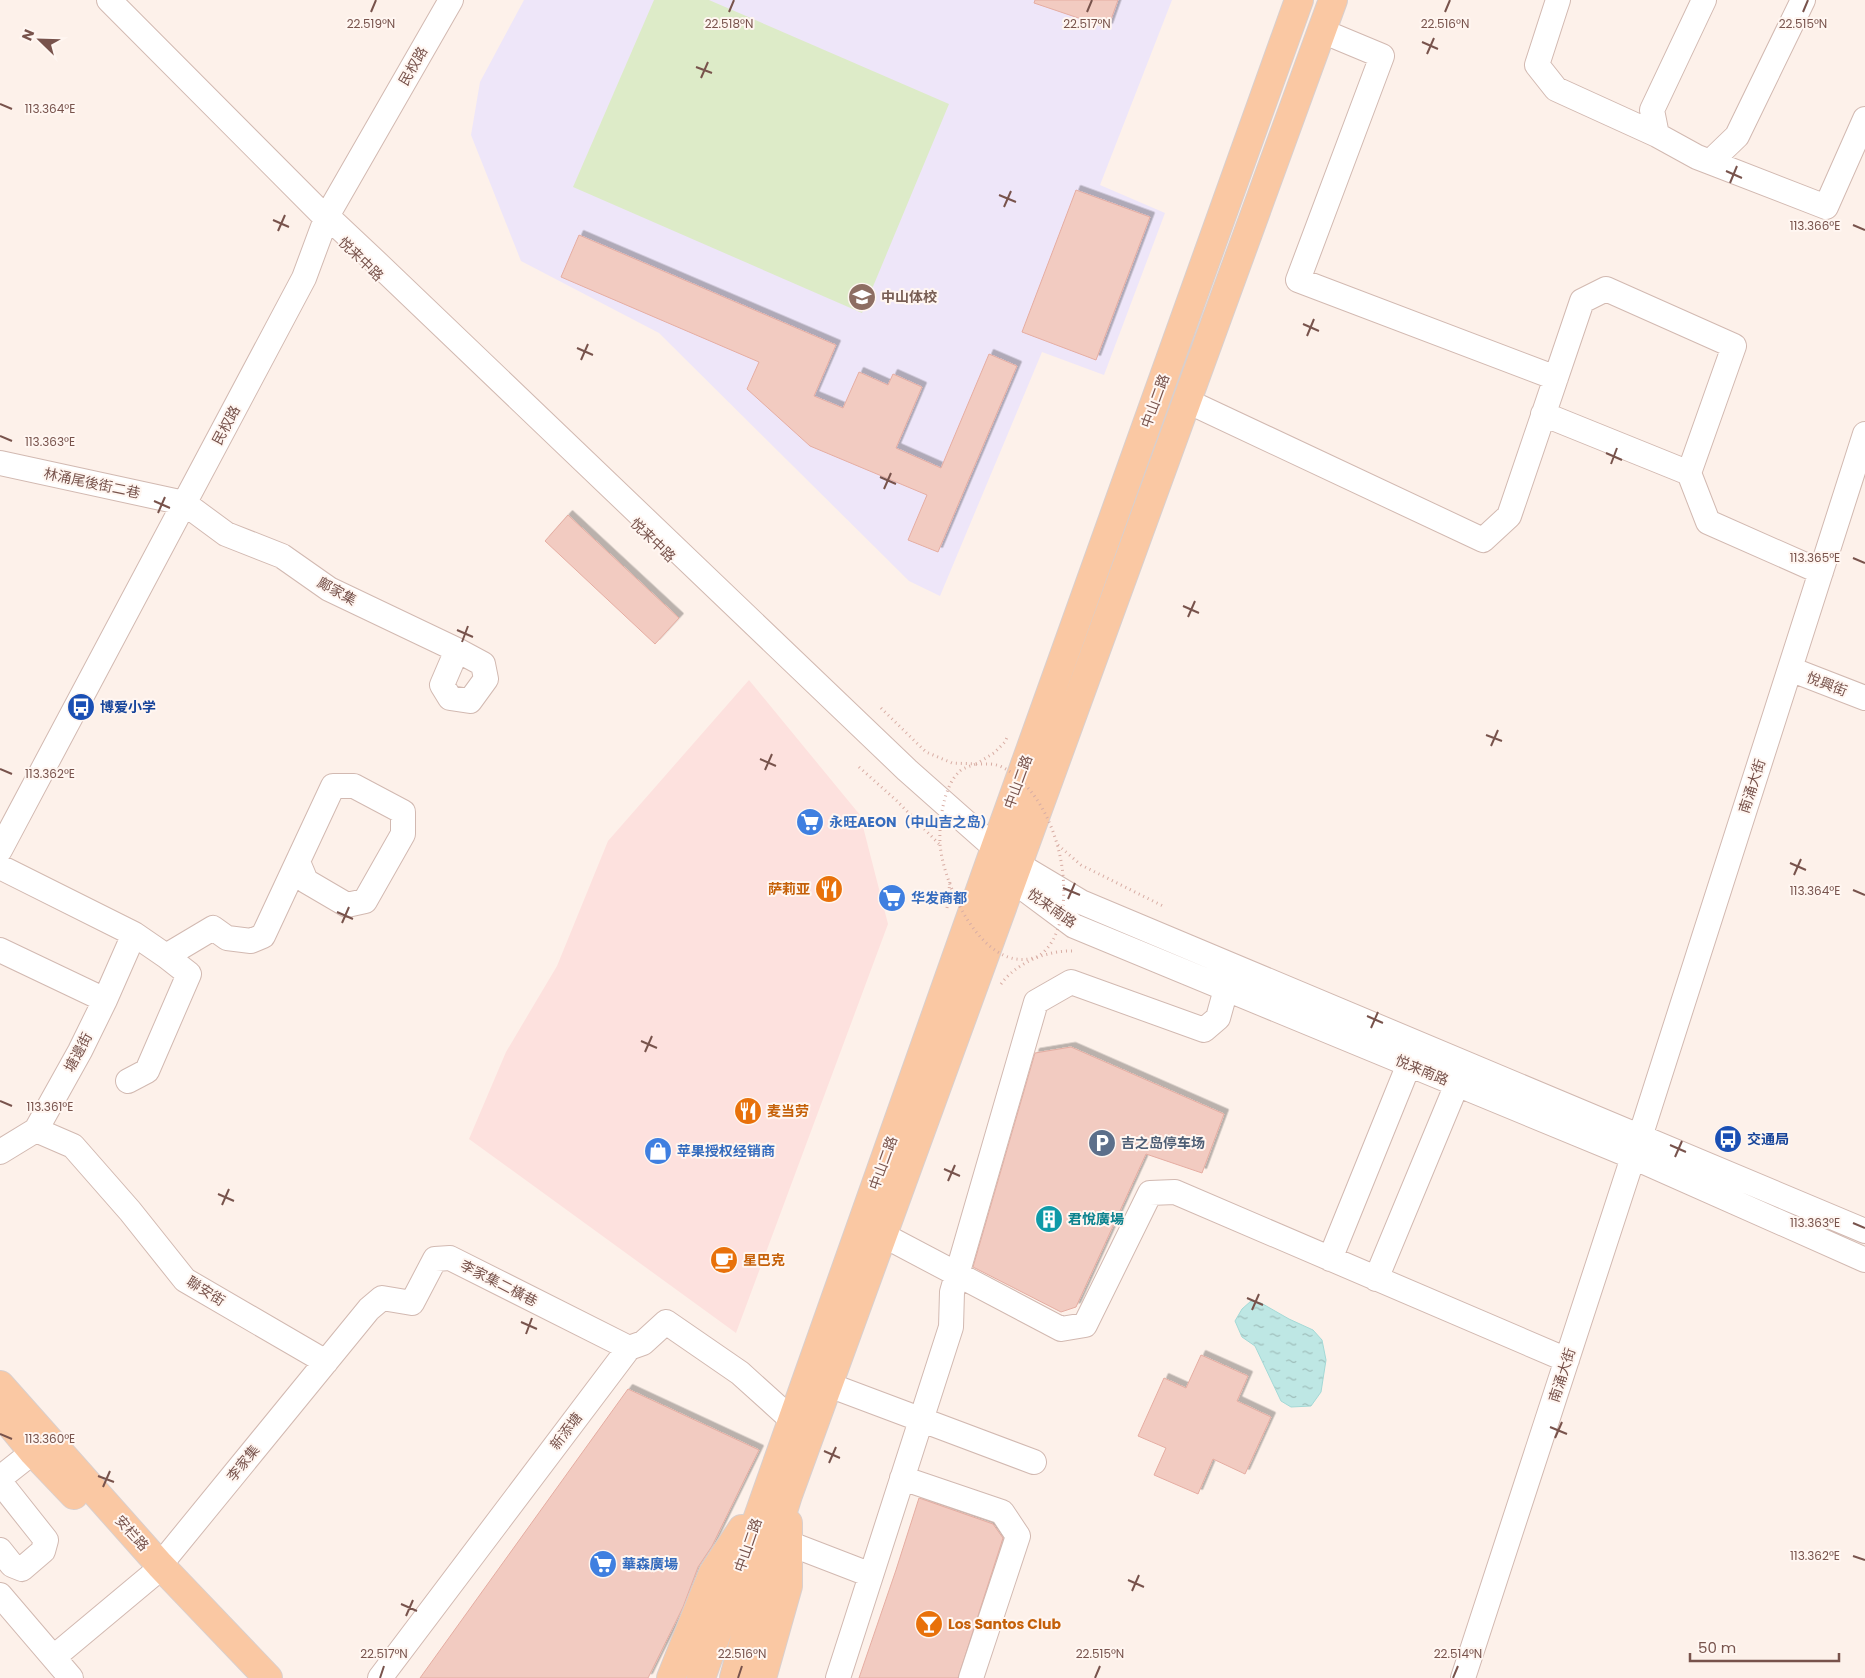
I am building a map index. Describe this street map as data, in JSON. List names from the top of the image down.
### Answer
{
  "streets": {
    "main road": ["中山二路", "安栏路"],
    "street": [
      "民权路",
      "悦来中路",
      "林涌尾後街二巷",
      "鄺家集",
      "悅興街",
      "南涌大街",
      "悦来南路",
      "塘邊街",
      "李家集二橫巷",
      "聯安街",
      "新添塘",
      "李家集"
    ]
  },
  "crossings": [
    ["民权路", "悦来中路"],
    ["民权路", "林涌尾後街二巷"],
    ["民权路", "鄺家集"],
    ["悦来中路", "中山二路"],
    ["悦来中路", "悦来南路"],
    ["中山二路", "悦来南路"],
    ["中山二路", "新添塘"],
    ["林涌尾後街二巷", "鄺家集"],
    ["悅興街", "南涌大街"],
    ["南涌大街", "悦来南路"],
    ["塘邊街", "聯安街"],
    ["李家集二橫巷", "聯安街"],
    ["李家集二橫巷", "新添塘"],
    ["李家集二橫巷", "李家集"],
    ["聯安街", "李家集"],
    ["李家集", "安栏路"]
  ],
  "places": {
    "school or university": ["中山体校"],
    "bus stop": ["博爱小学", "交通局"],
    "supermarket": ["永旺AEON（中山吉之岛）", "华发商都", "華森廣場"],
    "restaurant": ["萨莉亚", "麦当劳"],
    "parking": ["吉之岛停车场"],
    "shop": ["苹果授权经销商"],
    "building": ["君悅廣場"],
    "cafe": ["星巴克"],
    "bar": ["Los Santos Club"]
  },
  "scale_bar": "50 m",
  "north": "top left",
  "coordinates": [
    "22.519°N",
    "22.518°N",
    "22.517°N",
    "22.516°N",
    "22.515°N",
    "113.364°E",
    "113.366°E",
    "113.363°E",
    "113.365°E",
    "113.362°E",
    "113.361°E",
    "113.360°E",
    "22.514°N"
  ]
}
